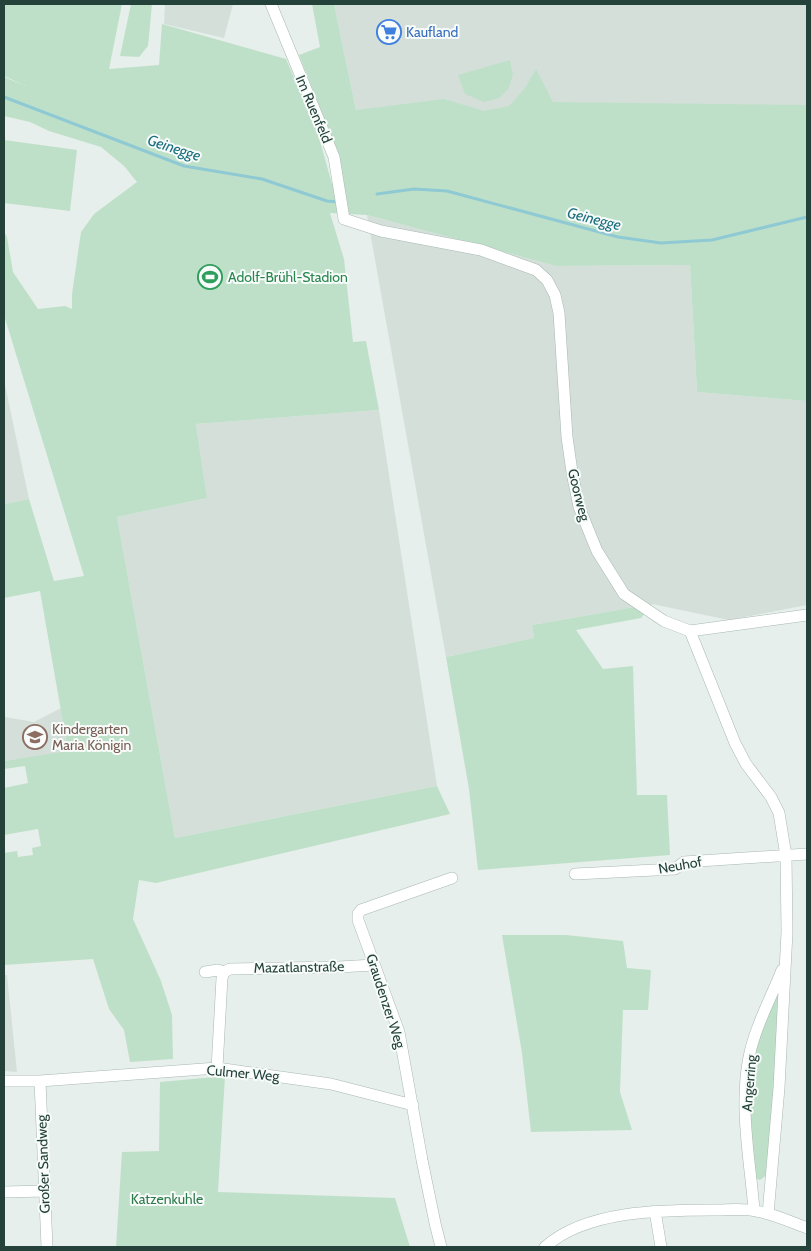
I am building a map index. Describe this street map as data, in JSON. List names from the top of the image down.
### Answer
{
  "streets": {
    "street": [
      "Im Ruenfeld",
      "Goorweg",
      "Neuhof",
      "Mazatlanstraße",
      "Graudenzer Weg",
      "Culmer Weg",
      "Angerring",
      "Großer Sandweg"
    ]
  },
  "crossings": [
    ["Im Ruenfeld", "Goorweg"],
    ["Neuhof", "Angerring"],
    ["Mazatlanstraße", "Graudenzer Weg"],
    ["Graudenzer Weg", "Culmer Weg"],
    ["Culmer Weg", "Großer Sandweg"]
  ],
  "water": ["Geinegge"],
  "parks": ["Katzenkuhle"],
  "places": {
    "supermarket": ["Kaufland"],
    "sports": ["Adolf-Brühl-Stadion"],
    "school or university": ["Kindergarten Maria Königin"]
  }
}
